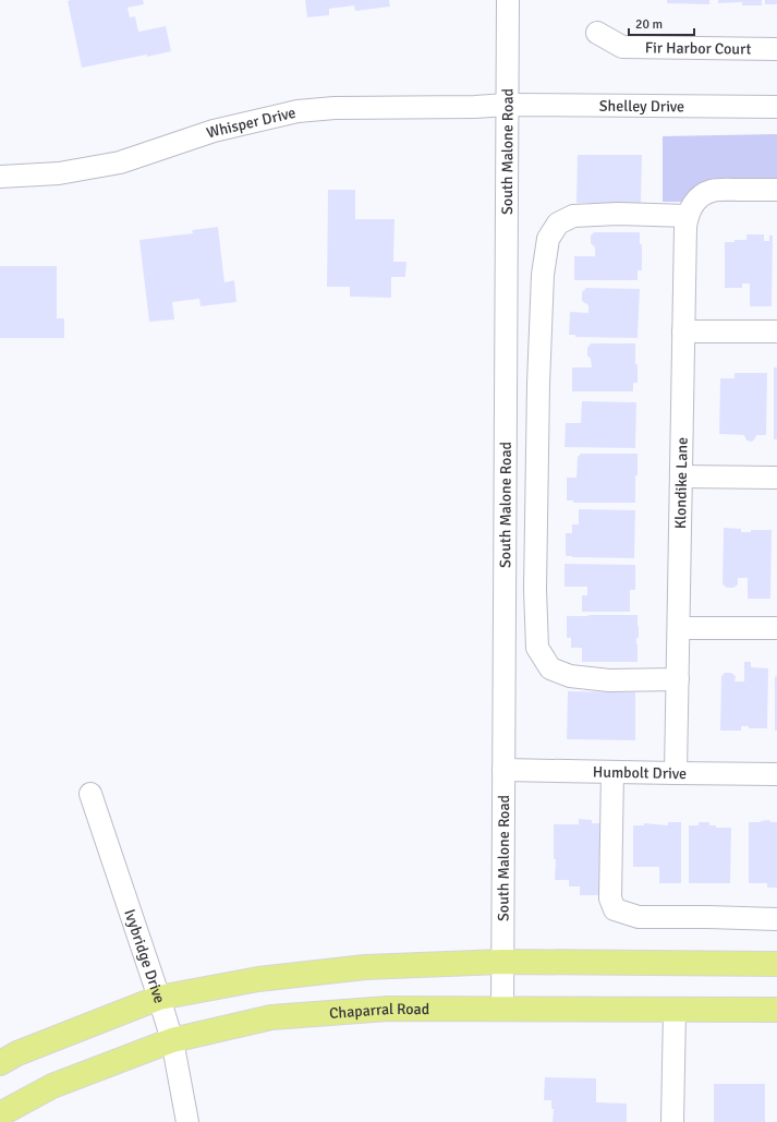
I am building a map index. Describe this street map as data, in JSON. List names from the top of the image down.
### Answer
{
  "streets": {
    "main road": ["Chaparral Road"],
    "street": [
      "Fir Harbor Court",
      "Shelley Drive",
      "Whisper Drive",
      "South Malone Road",
      "Klondike Lane",
      "Humbolt Drive",
      "Ivybridge Drive"
    ]
  },
  "crossings": [
    ["Shelley Drive", "Whisper Drive"],
    ["Shelley Drive", "South Malone Road"],
    ["Whisper Drive", "South Malone Road"],
    ["South Malone Road", "Humbolt Drive"],
    ["South Malone Road", "Chaparral Road"],
    ["Klondike Lane", "Humbolt Drive"],
    ["Ivybridge Drive", "Chaparral Road"]
  ],
  "scale_bar": "20 m"
}
